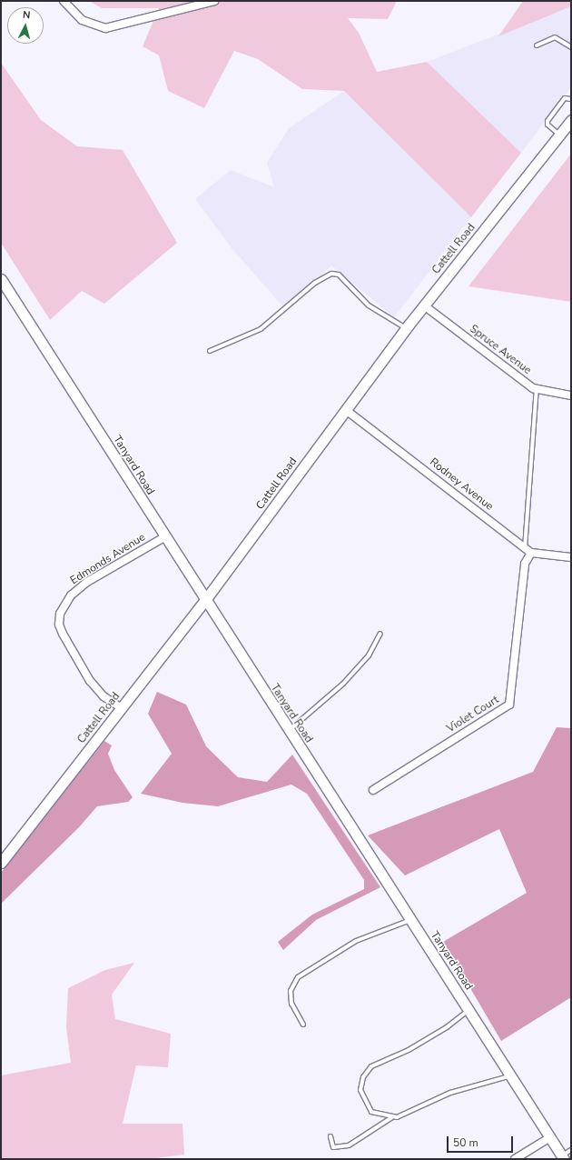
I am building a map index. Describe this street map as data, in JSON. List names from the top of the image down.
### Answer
{
  "streets": {
    "street": [
      "Cattell Road",
      "Spruce Avenue",
      "Tanyard Road",
      "Rodney Avenue",
      "Edmonds Avenue",
      "Violet Court"
    ]
  },
  "crossings": [
    ["Cattell Road", "Spruce Avenue"],
    ["Cattell Road", "Tanyard Road"],
    ["Cattell Road", "Rodney Avenue"],
    ["Cattell Road", "Edmonds Avenue"],
    ["Tanyard Road", "Edmonds Avenue"],
    ["Rodney Avenue", "Violet Court"]
  ],
  "scale_bar": "50 m",
  "north": "top"
}
